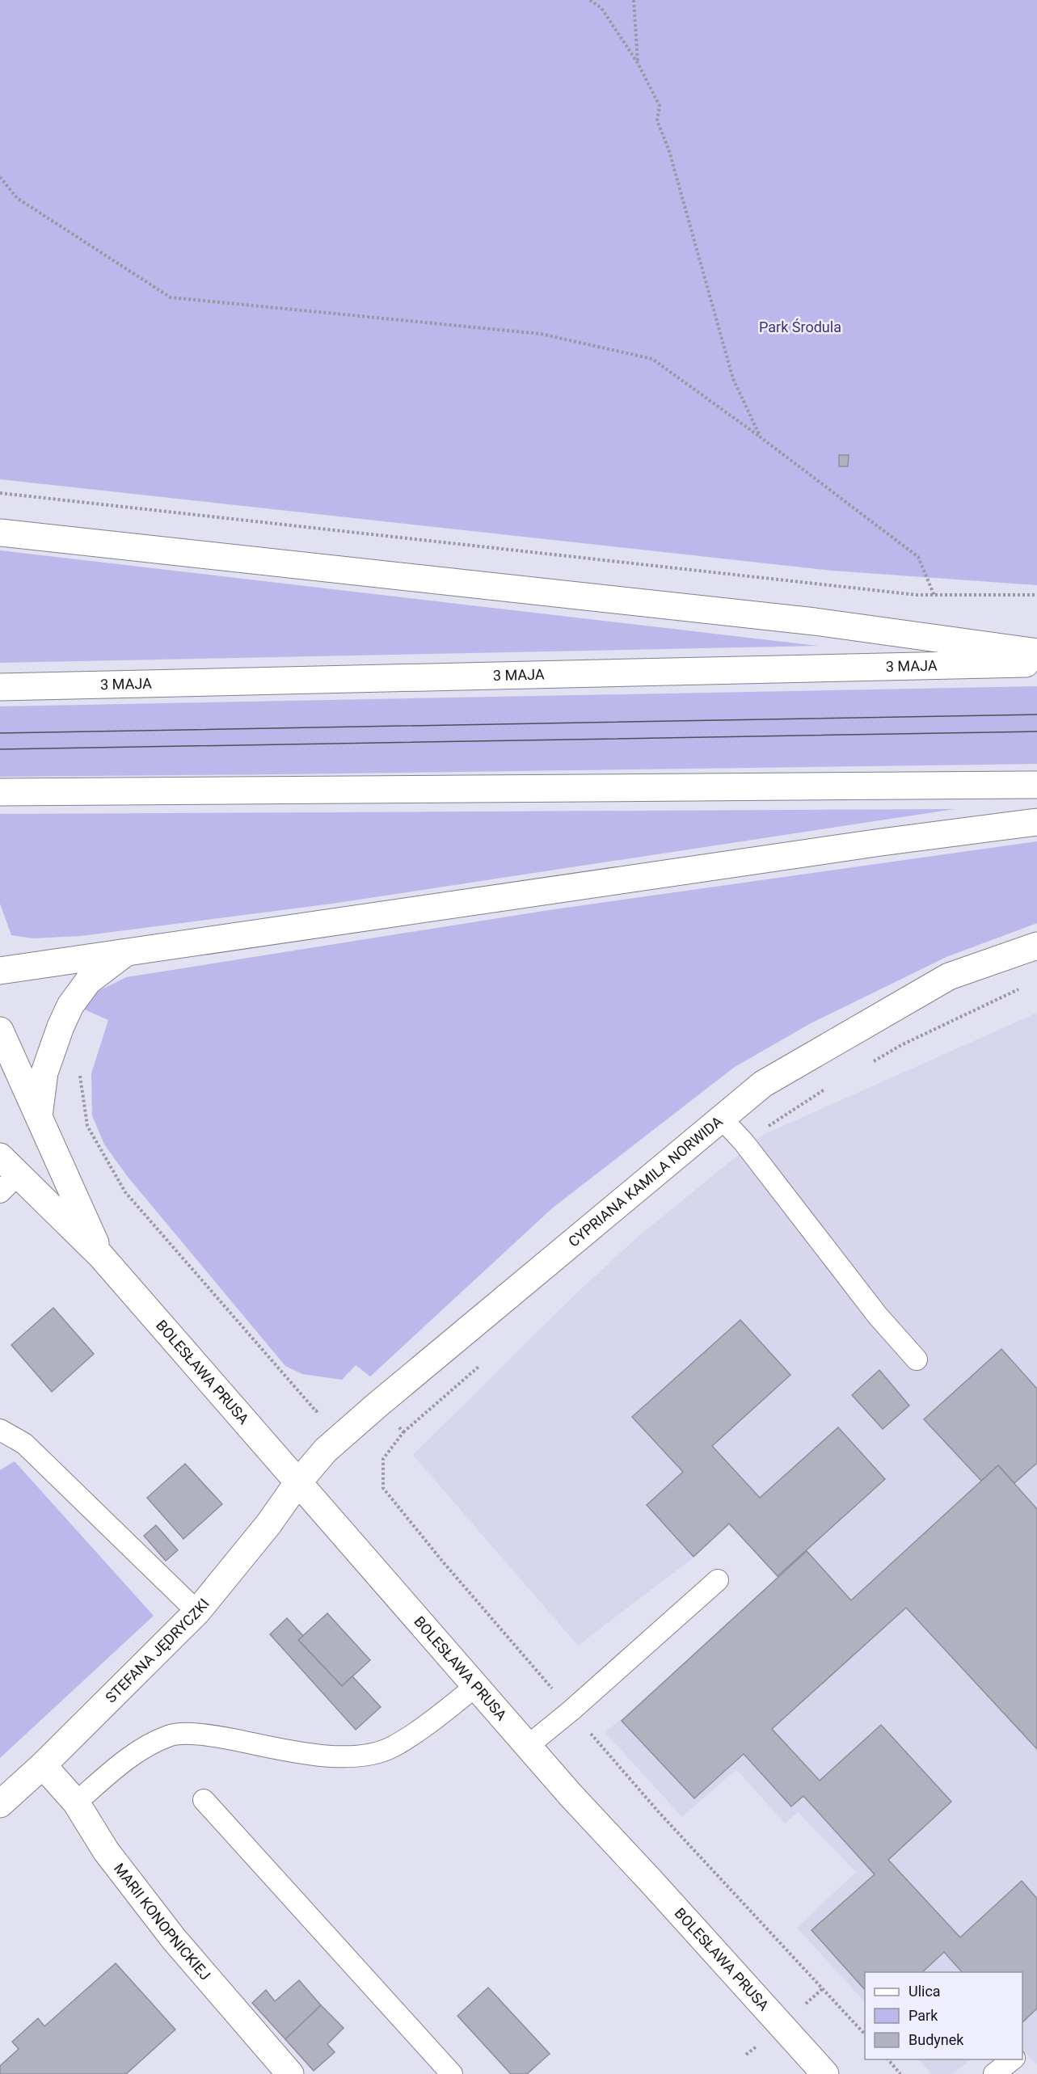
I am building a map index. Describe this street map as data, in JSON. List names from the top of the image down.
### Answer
{
  "streets": {
    "main road": [
      "3 MAJA",
      "CYPRIANA KAMILA NORWIDA",
      "BOLESŁAWA PRUSA",
      "STEFANA JĘDRYCZKI",
      "MARII KONOPNICKIEJ"
    ]
  },
  "crossings": [
    ["CYPRIANA KAMILA NORWIDA", "BOLESŁAWA PRUSA"],
    ["CYPRIANA KAMILA NORWIDA", "STEFANA JĘDRYCZKI"],
    ["BOLESŁAWA PRUSA", "STEFANA JĘDRYCZKI"],
    ["STEFANA JĘDRYCZKI", "MARII KONOPNICKIEJ"]
  ],
  "parks": ["Park Środula"],
  "legend": ["Ulica", "Park", "Budynek"]
}
